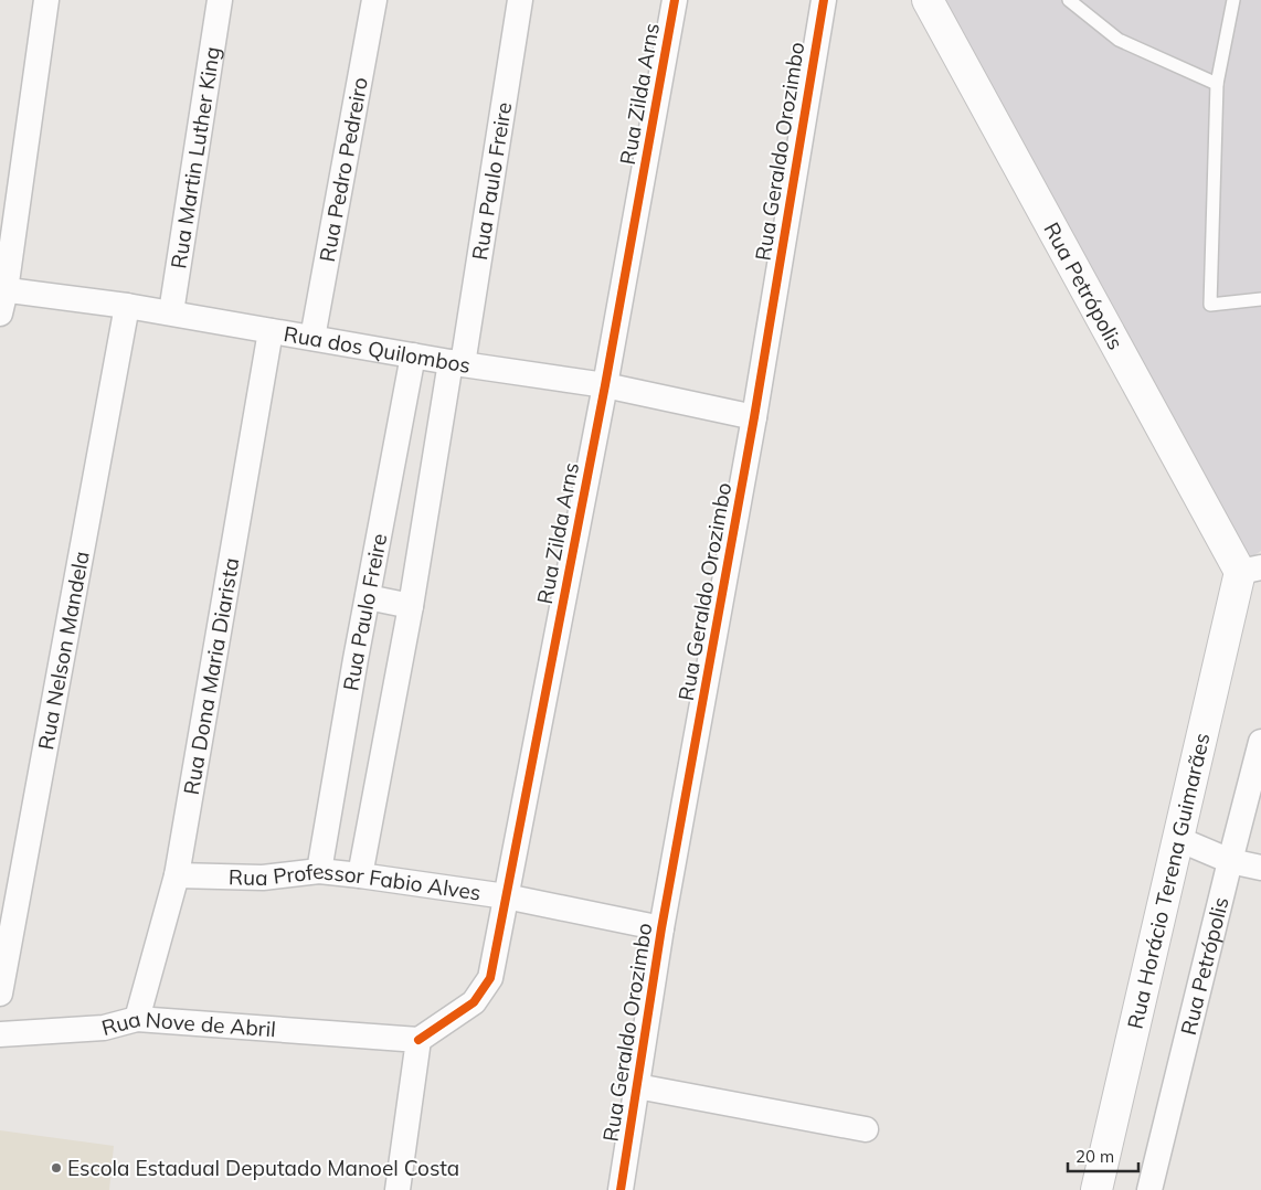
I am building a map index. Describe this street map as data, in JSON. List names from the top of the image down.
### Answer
{
  "streets": {
    "street": [
      "Rua Zilda Arns",
      "Rua Geraldo Orozimbo",
      "Rua Martin Luther King",
      "Rua Pedro Pedreiro",
      "Rua Paulo Freire",
      "Rua Petrópolis",
      "Rua dos Quilombos",
      "Rua Nelson Mandela",
      "Rua Dona Maria Diarista",
      "Rua Horácio Terena Guimarães",
      "Rua Professor Fabio Alves",
      "Rua Nove de Abril"
    ]
  },
  "crossings": [
    ["Rua Zilda Arns", "Rua dos Quilombos"],
    ["Rua Zilda Arns", "Rua Professor Fabio Alves"],
    ["Rua Zilda Arns", "Rua Nove de Abril"],
    ["Rua Geraldo Orozimbo", "Rua dos Quilombos"],
    ["Rua Geraldo Orozimbo", "Rua Professor Fabio Alves"],
    ["Rua Martin Luther King", "Rua dos Quilombos"],
    ["Rua Pedro Pedreiro", "Rua dos Quilombos"],
    ["Rua Paulo Freire", "Rua dos Quilombos"],
    ["Rua Paulo Freire", "Rua Professor Fabio Alves"],
    ["Rua Petrópolis", "Rua Horácio Terena Guimarães"],
    ["Rua dos Quilombos", "Rua Nelson Mandela"],
    ["Rua dos Quilombos", "Rua Dona Maria Diarista"],
    ["Rua Dona Maria Diarista", "Rua Professor Fabio Alves"],
    ["Rua Dona Maria Diarista", "Rua Nove de Abril"]
  ],
  "places": ["Escola Estadual Deputado Manoel Costa"],
  "scale_bar": "20 m"
}
